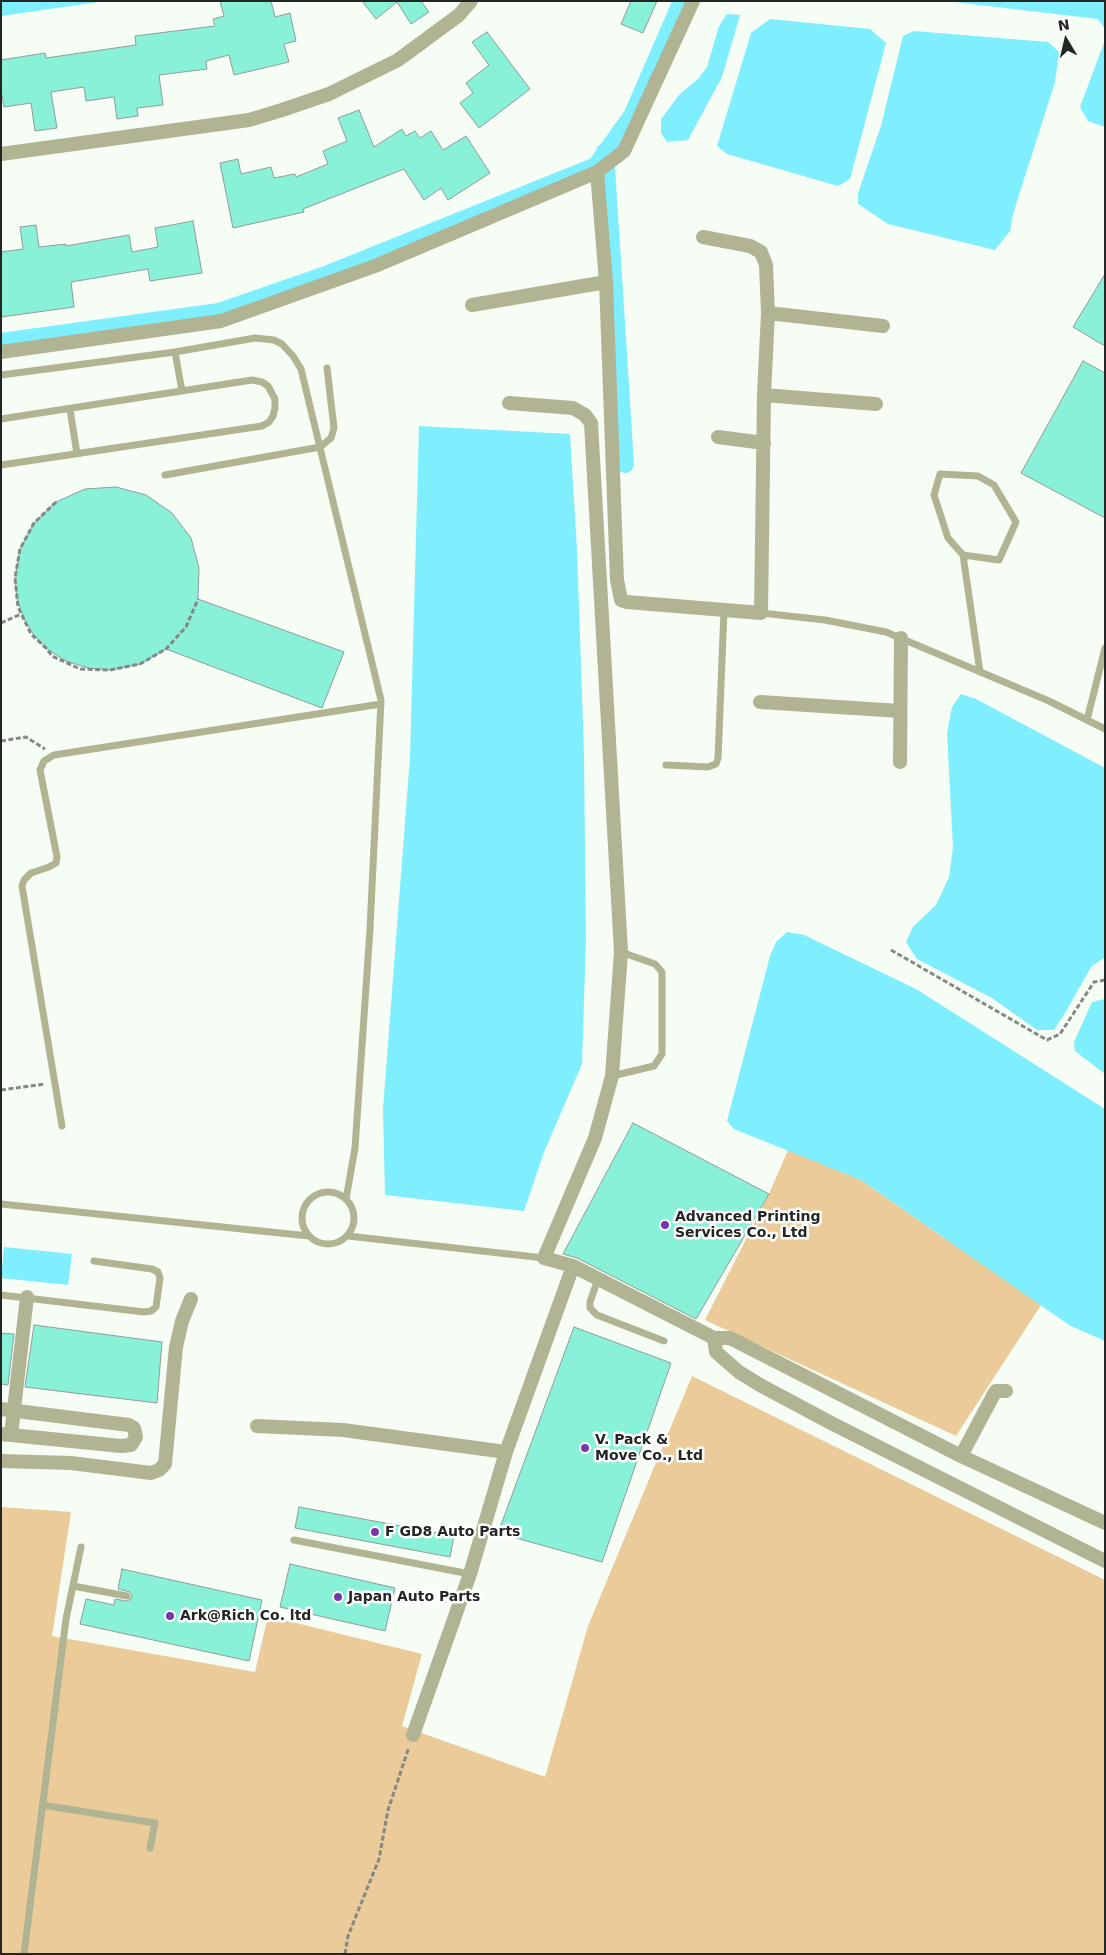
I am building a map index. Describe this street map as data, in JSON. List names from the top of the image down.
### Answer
{
  "places": [
    "Advanced Printing Services Co., Ltd",
    "V. Pack & Move Co., Ltd",
    "F GD8 Auto Parts",
    "Japan Auto Parts",
    "Ark@Rich Co. ltd"
  ],
  "north": "top"
}
